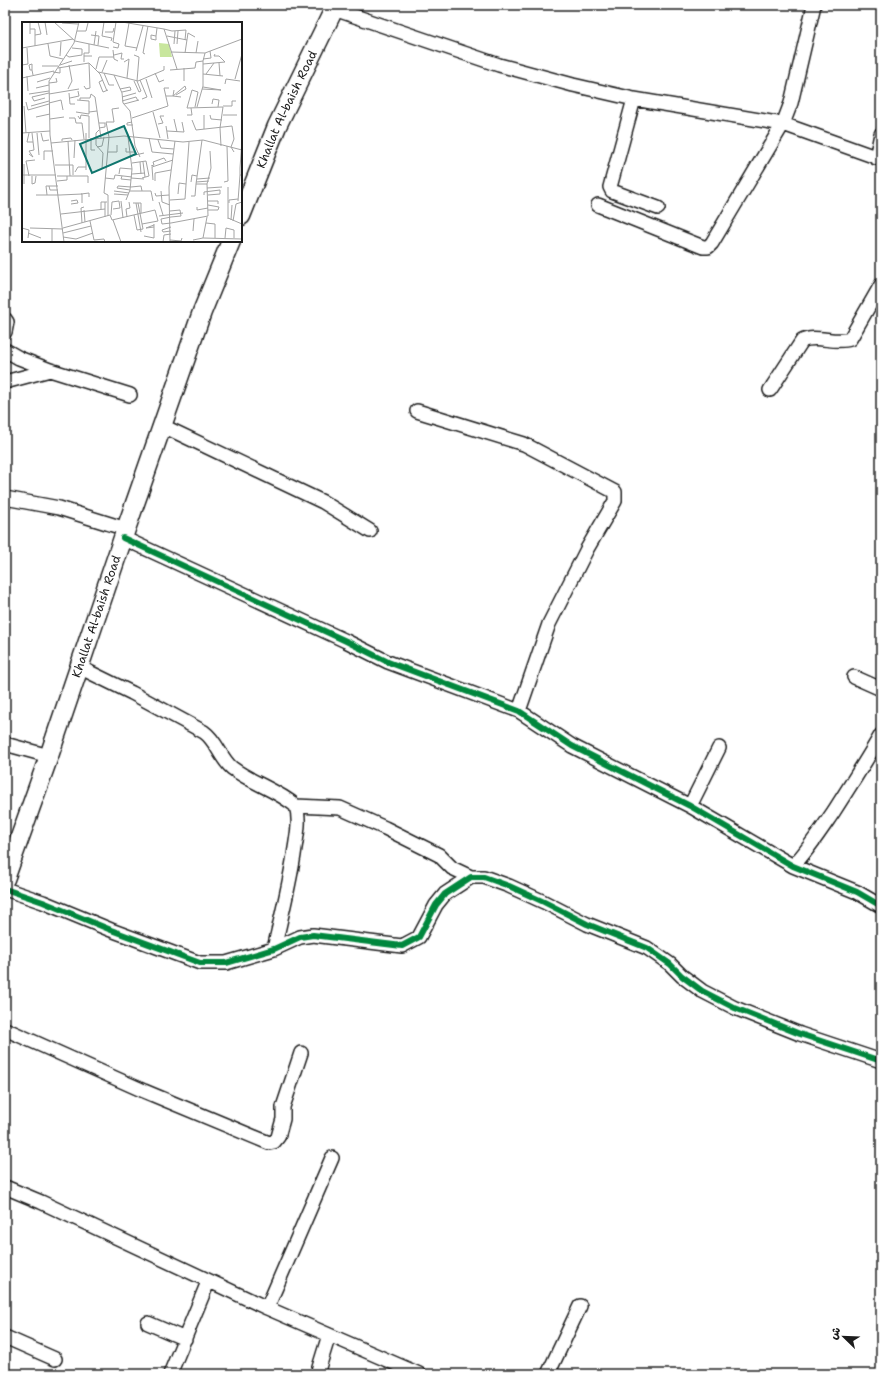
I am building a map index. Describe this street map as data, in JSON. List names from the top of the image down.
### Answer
{
  "streets": {
    "street": ["Khallat Al-baish Road"]
  },
  "north": "top left"
}
